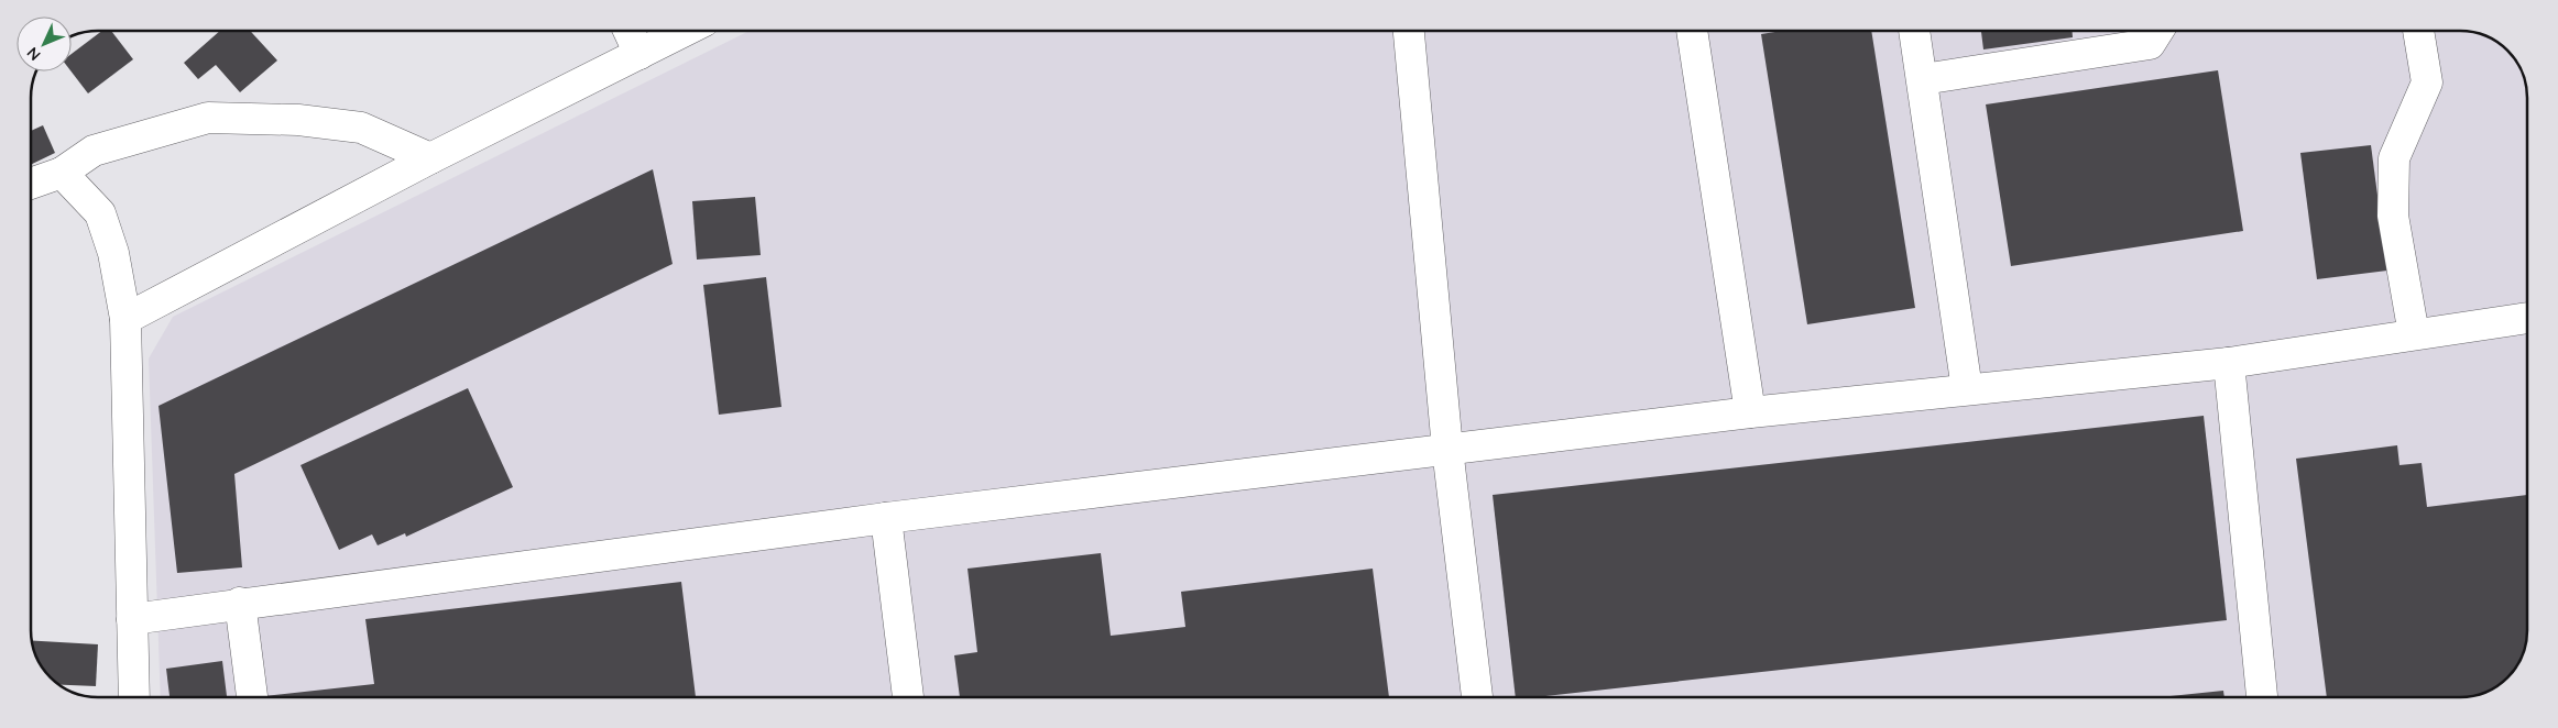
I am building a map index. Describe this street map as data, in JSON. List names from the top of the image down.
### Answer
{
  "north": "bottom left"
}
